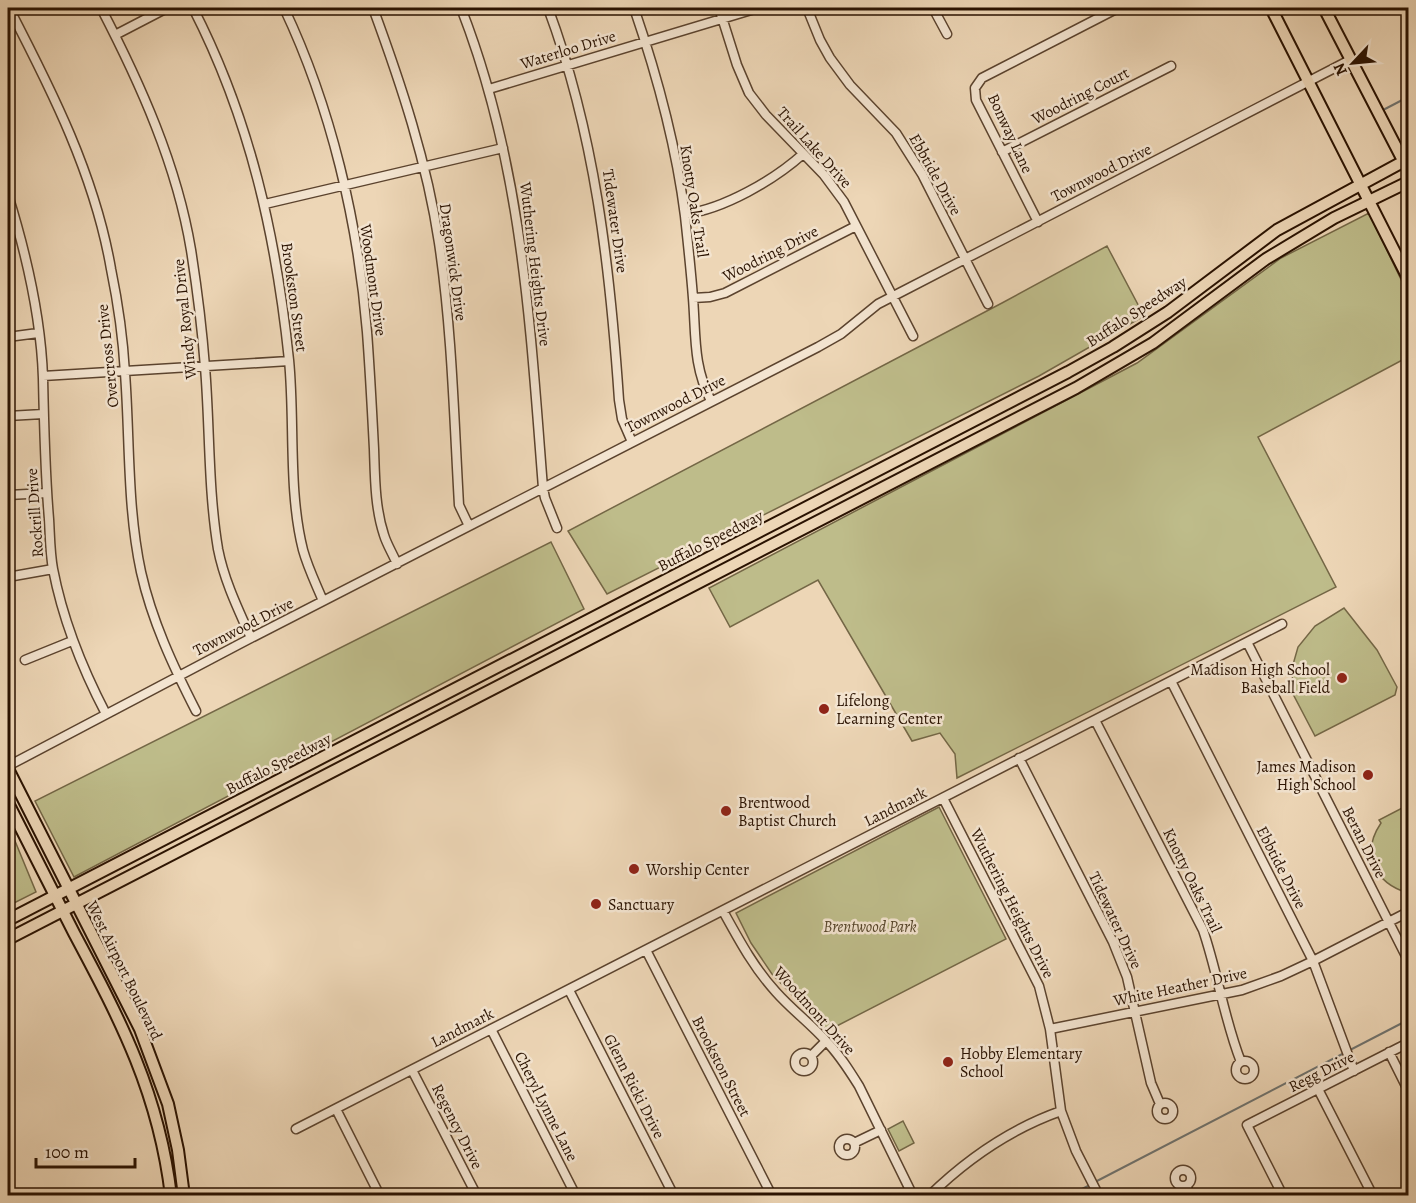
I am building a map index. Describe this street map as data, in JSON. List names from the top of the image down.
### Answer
{
  "streets": {
    "main road": ["Buffalo Speedway", "West Airport Boulevard"],
    "street": [
      "Waterloo Drive",
      "Woodring Court",
      "Bonway Lane",
      "Trail Lake Drive",
      "Townwood Drive",
      "Ebbtide Drive",
      "Knotty Oaks Trail",
      "Tidewater Drive",
      "Woodring Drive",
      "Dragonwick Drive",
      "Wuthering Heights Drive",
      "Woodmont Drive",
      "Brookston Street",
      "Windy Royal Drive",
      "Overcross Drive",
      "Rockrill Drive",
      "Landmark",
      "Beran Drive",
      "White Heather Drive",
      "Regg Drive",
      "Glenn Ricki Drive",
      "Cheryl Lynne Lane",
      "Regency Drive"
    ]
  },
  "crossings": [
    ["Waterloo Drive", "Trail Lake Drive"],
    ["Waterloo Drive", "Knotty Oaks Trail"],
    ["Waterloo Drive", "Tidewater Drive"],
    ["Waterloo Drive", "Wuthering Heights Drive"],
    ["Woodring Court", "Bonway Lane"],
    ["Bonway Lane", "Townwood Drive"],
    ["Trail Lake Drive", "Townwood Drive"],
    ["Trail Lake Drive", "Woodring Drive"],
    ["Townwood Drive", "Ebbtide Drive"],
    ["Townwood Drive", "Knotty Oaks Trail"],
    ["Townwood Drive", "Tidewater Drive"],
    ["Townwood Drive", "Dragonwick Drive"],
    ["Townwood Drive", "Wuthering Heights Drive"],
    ["Townwood Drive", "Woodmont Drive"],
    ["Townwood Drive", "Brookston Street"],
    ["Townwood Drive", "Windy Royal Drive"],
    ["Townwood Drive", "Overcross Drive"],
    ["Townwood Drive", "Rockrill Drive"],
    ["Townwood Drive", "West Airport Boulevard"],
    ["Ebbtide Drive", "Landmark"],
    ["Ebbtide Drive", "White Heather Drive"],
    ["Ebbtide Drive", "Regg Drive"],
    ["Knotty Oaks Trail", "Woodring Drive"],
    ["Knotty Oaks Trail", "Landmark"],
    ["Knotty Oaks Trail", "White Heather Drive"],
    ["Tidewater Drive", "Landmark"],
    ["Tidewater Drive", "White Heather Drive"],
    ["Wuthering Heights Drive", "Landmark"],
    ["Wuthering Heights Drive", "White Heather Drive"],
    ["Woodmont Drive", "Landmark"],
    ["Brookston Street", "Landmark"],
    ["Buffalo Speedway", "West Airport Boulevard"],
    ["Landmark", "Beran Drive"],
    ["Landmark", "Glenn Ricki Drive"],
    ["Landmark", "Cheryl Lynne Lane"],
    ["Landmark", "Regency Drive"],
    ["Beran Drive", "White Heather Drive"]
  ],
  "parks": ["Brentwood Park"],
  "places": [
    "Madison High School Baseball Field",
    "Lifelong Learning Center",
    "James Madison High School",
    "Brentwood Baptist Church",
    "Worship Center",
    "Sanctuary",
    "Hobby Elementary School"
  ],
  "scale_bar": "100 m",
  "north": "bottom left"
}
